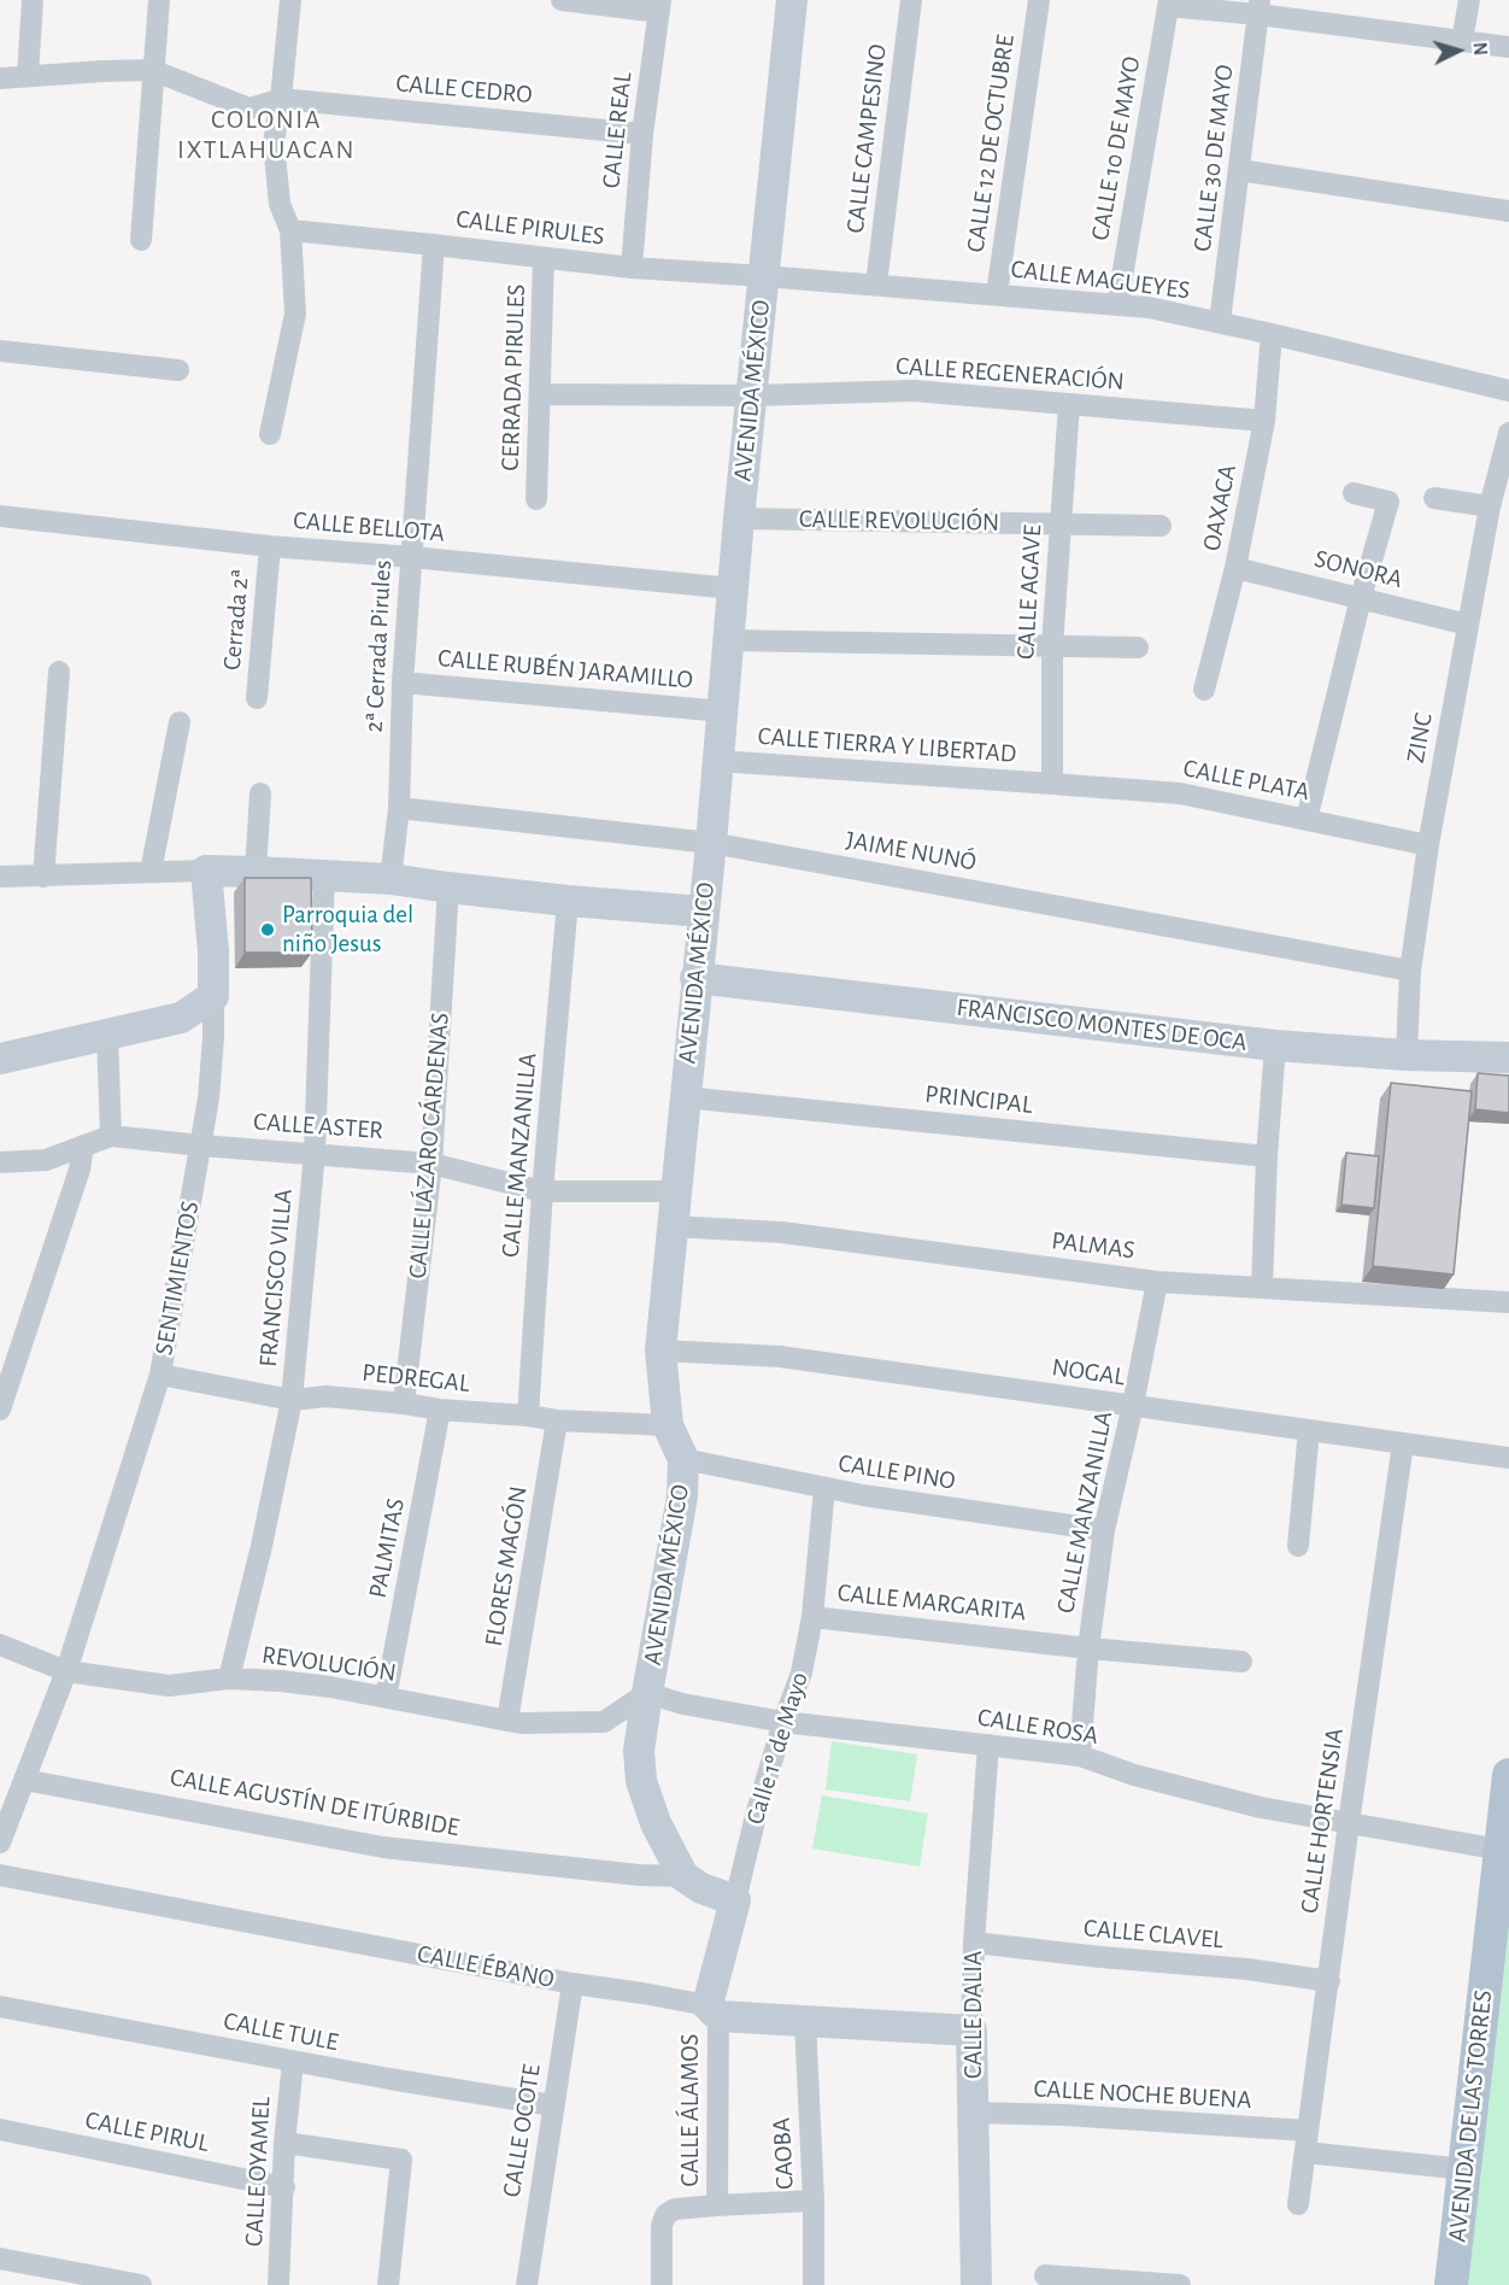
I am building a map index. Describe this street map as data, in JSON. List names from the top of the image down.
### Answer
{
  "streets": {
    "main road": ["AVENIDA DE LAS TORRES"],
    "street": [
      "CALLE CEDRO",
      "CALLE REAL",
      "CALLE CAMPESINO",
      "CALLE 12 DE OCTUBRE",
      "CALLE 10 DE MAYO",
      "CALLE 30 DE MAYO",
      "CALLE PIRULES",
      "CALLE MAGUEYES",
      "CALLE REGENERACIÓN",
      "CERRADA PIRULES",
      "AVENIDA MÉXICO",
      "OAXACA",
      "CALLE REVOLUCIÓN",
      "CALLE BELLOTA",
      "SONORA",
      "CALLE AGAVE",
      "Cerrada 2ª",
      "2ª Cerrada Pirules",
      "CALLE RUBÉN JARAMILLO",
      "ZINC",
      "CALLE TIERRA Y LIBERTAD",
      "CALLE PLATA",
      "JAIME NUNÓ",
      "FRANCISCO MONTES DE OCA",
      "PRINCIPAL",
      "CALLE ASTER",
      "CALLE LÁZARO CÁRDENAS",
      "CALLE MANZANILLA",
      "PALMAS",
      "SENTIMIENTOS",
      "FRANCISCO VILLA",
      "NOGAL",
      "PEDREGAL",
      "CALLE PINO",
      "PALMITAS",
      "FLORES MAGÓN",
      "CALLE MARGARITA",
      "REVOLUCIÓN",
      "CALLE ROSA",
      "Calle 1º de Mayo",
      "CALLE AGUSTÍN DE ITÚRBIDE",
      "CALLE HORTENSIA",
      "CALLE CLAVEL",
      "CALLE ÉBANO",
      "CALLE DALIA",
      "CALLE TULE",
      "CALLE NOCHE BUENA",
      "CALLE ÁLAMOS",
      "CALLE OCOTE",
      "CALLE PIRUL",
      "CAOBA",
      "CALLE OYAMEL"
    ]
  },
  "crossings": [
    ["CALLE CEDRO", "CALLE REAL"],
    ["CALLE REAL", "CALLE PIRULES"],
    ["CALLE CAMPESINO", "CALLE MAGUEYES"],
    ["CALLE 12 DE OCTUBRE", "CALLE MAGUEYES"],
    ["CALLE 10 DE MAYO", "CALLE MAGUEYES"],
    ["CALLE 30 DE MAYO", "CALLE MAGUEYES"],
    ["CALLE PIRULES", "CALLE MAGUEYES"],
    ["CALLE PIRULES", "CERRADA PIRULES"],
    ["CALLE PIRULES", "AVENIDA MÉXICO"],
    ["CALLE PIRULES", "2ª Cerrada Pirules"],
    ["CALLE MAGUEYES", "AVENIDA MÉXICO"],
    ["CALLE MAGUEYES", "OAXACA"],
    ["CALLE REGENERACIÓN", "CERRADA PIRULES"],
    ["CALLE REGENERACIÓN", "AVENIDA MÉXICO"],
    ["CALLE REGENERACIÓN", "OAXACA"],
    ["CALLE REGENERACIÓN", "CALLE AGAVE"],
    ["AVENIDA MÉXICO", "CALLE REVOLUCIÓN"],
    ["AVENIDA MÉXICO", "CALLE BELLOTA"],
    ["AVENIDA MÉXICO", "CALLE RUBÉN JARAMILLO"],
    ["AVENIDA MÉXICO", "CALLE TIERRA Y LIBERTAD"],
    ["AVENIDA MÉXICO", "JAIME NUNÓ"],
    ["AVENIDA MÉXICO", "FRANCISCO MONTES DE OCA"],
    ["AVENIDA MÉXICO", "PRINCIPAL"],
    ["AVENIDA MÉXICO", "CALLE ASTER"],
    ["AVENIDA MÉXICO", "PALMAS"],
    ["AVENIDA MÉXICO", "NOGAL"],
    ["AVENIDA MÉXICO", "PEDREGAL"],
    ["AVENIDA MÉXICO", "CALLE PINO"],
    ["AVENIDA MÉXICO", "REVOLUCIÓN"],
    ["AVENIDA MÉXICO", "CALLE ROSA"],
    ["AVENIDA MÉXICO", "CALLE AGUSTÍN DE ITÚRBIDE"],
    ["OAXACA", "SONORA"],
    ["CALLE REVOLUCIÓN", "CALLE AGAVE"],
    ["CALLE BELLOTA", "Cerrada 2ª"],
    ["CALLE BELLOTA", "2ª Cerrada Pirules"],
    ["SONORA", "ZINC"],
    ["CALLE AGAVE", "CALLE TIERRA Y LIBERTAD"],
    ["CALLE AGAVE", "CALLE PLATA"],
    ["2ª Cerrada Pirules", "CALLE RUBÉN JARAMILLO"],
    ["2ª Cerrada Pirules", "JAIME NUNÓ"],
    ["ZINC", "CALLE PLATA"],
    ["ZINC", "JAIME NUNÓ"],
    ["ZINC", "FRANCISCO MONTES DE OCA"],
    ["CALLE TIERRA Y LIBERTAD", "CALLE PLATA"],
    ["CALLE ASTER", "CALLE LÁZARO CÁRDENAS"],
    ["CALLE ASTER", "CALLE MANZANILLA"],
    ["CALLE ASTER", "SENTIMIENTOS"],
    ["CALLE ASTER", "FRANCISCO VILLA"],
    ["CALLE LÁZARO CÁRDENAS", "PEDREGAL"],
    ["CALLE MANZANILLA", "PALMAS"],
    ["CALLE MANZANILLA", "NOGAL"],
    ["CALLE MANZANILLA", "PEDREGAL"],
    ["CALLE MANZANILLA", "CALLE PINO"],
    ["CALLE MANZANILLA", "CALLE MARGARITA"],
    ["CALLE MANZANILLA", "CALLE ROSA"],
    ["SENTIMIENTOS", "PEDREGAL"],
    ["SENTIMIENTOS", "REVOLUCIÓN"],
    ["FRANCISCO VILLA", "PEDREGAL"],
    ["FRANCISCO VILLA", "REVOLUCIÓN"],
    ["NOGAL", "CALLE HORTENSIA"],
    ["PEDREGAL", "PALMITAS"],
    ["PEDREGAL", "FLORES MAGÓN"],
    ["CALLE PINO", "Calle 1º de Mayo"],
    ["PALMITAS", "REVOLUCIÓN"],
    ["FLORES MAGÓN", "REVOLUCIÓN"],
    ["CALLE MARGARITA", "Calle 1º de Mayo"],
    ["REVOLUCIÓN", "CALLE ROSA"],
    ["CALLE ROSA", "Calle 1º de Mayo"],
    ["CALLE ROSA", "CALLE HORTENSIA"],
    ["CALLE ROSA", "CALLE DALIA"],
    ["CALLE ROSA", "AVENIDA DE LAS TORRES"],
    ["Calle 1º de Mayo", "CALLE ÉBANO"],
    ["Calle 1º de Mayo", "CALLE ÁLAMOS"],
    ["CALLE HORTENSIA", "CALLE CLAVEL"],
    ["CALLE HORTENSIA", "CALLE NOCHE BUENA"],
    ["CALLE CLAVEL", "CALLE DALIA"],
    ["CALLE ÉBANO", "CALLE DALIA"],
    ["CALLE ÉBANO", "CALLE ÁLAMOS"],
    ["CALLE ÉBANO", "CALLE OCOTE"],
    ["CALLE ÉBANO", "CAOBA"],
    ["CALLE DALIA", "CALLE NOCHE BUENA"],
    ["CALLE TULE", "CALLE OCOTE"],
    ["CALLE TULE", "CALLE OYAMEL"],
    ["CALLE NOCHE BUENA", "AVENIDA DE LAS TORRES"],
    ["CALLE ÁLAMOS", "CAOBA"],
    ["CALLE PIRUL", "CALLE OYAMEL"]
  ],
  "districts": ["COLONIA IXTLAHUACAN"],
  "places": ["Parroquia del niño Jesus"],
  "north": "right"
}
